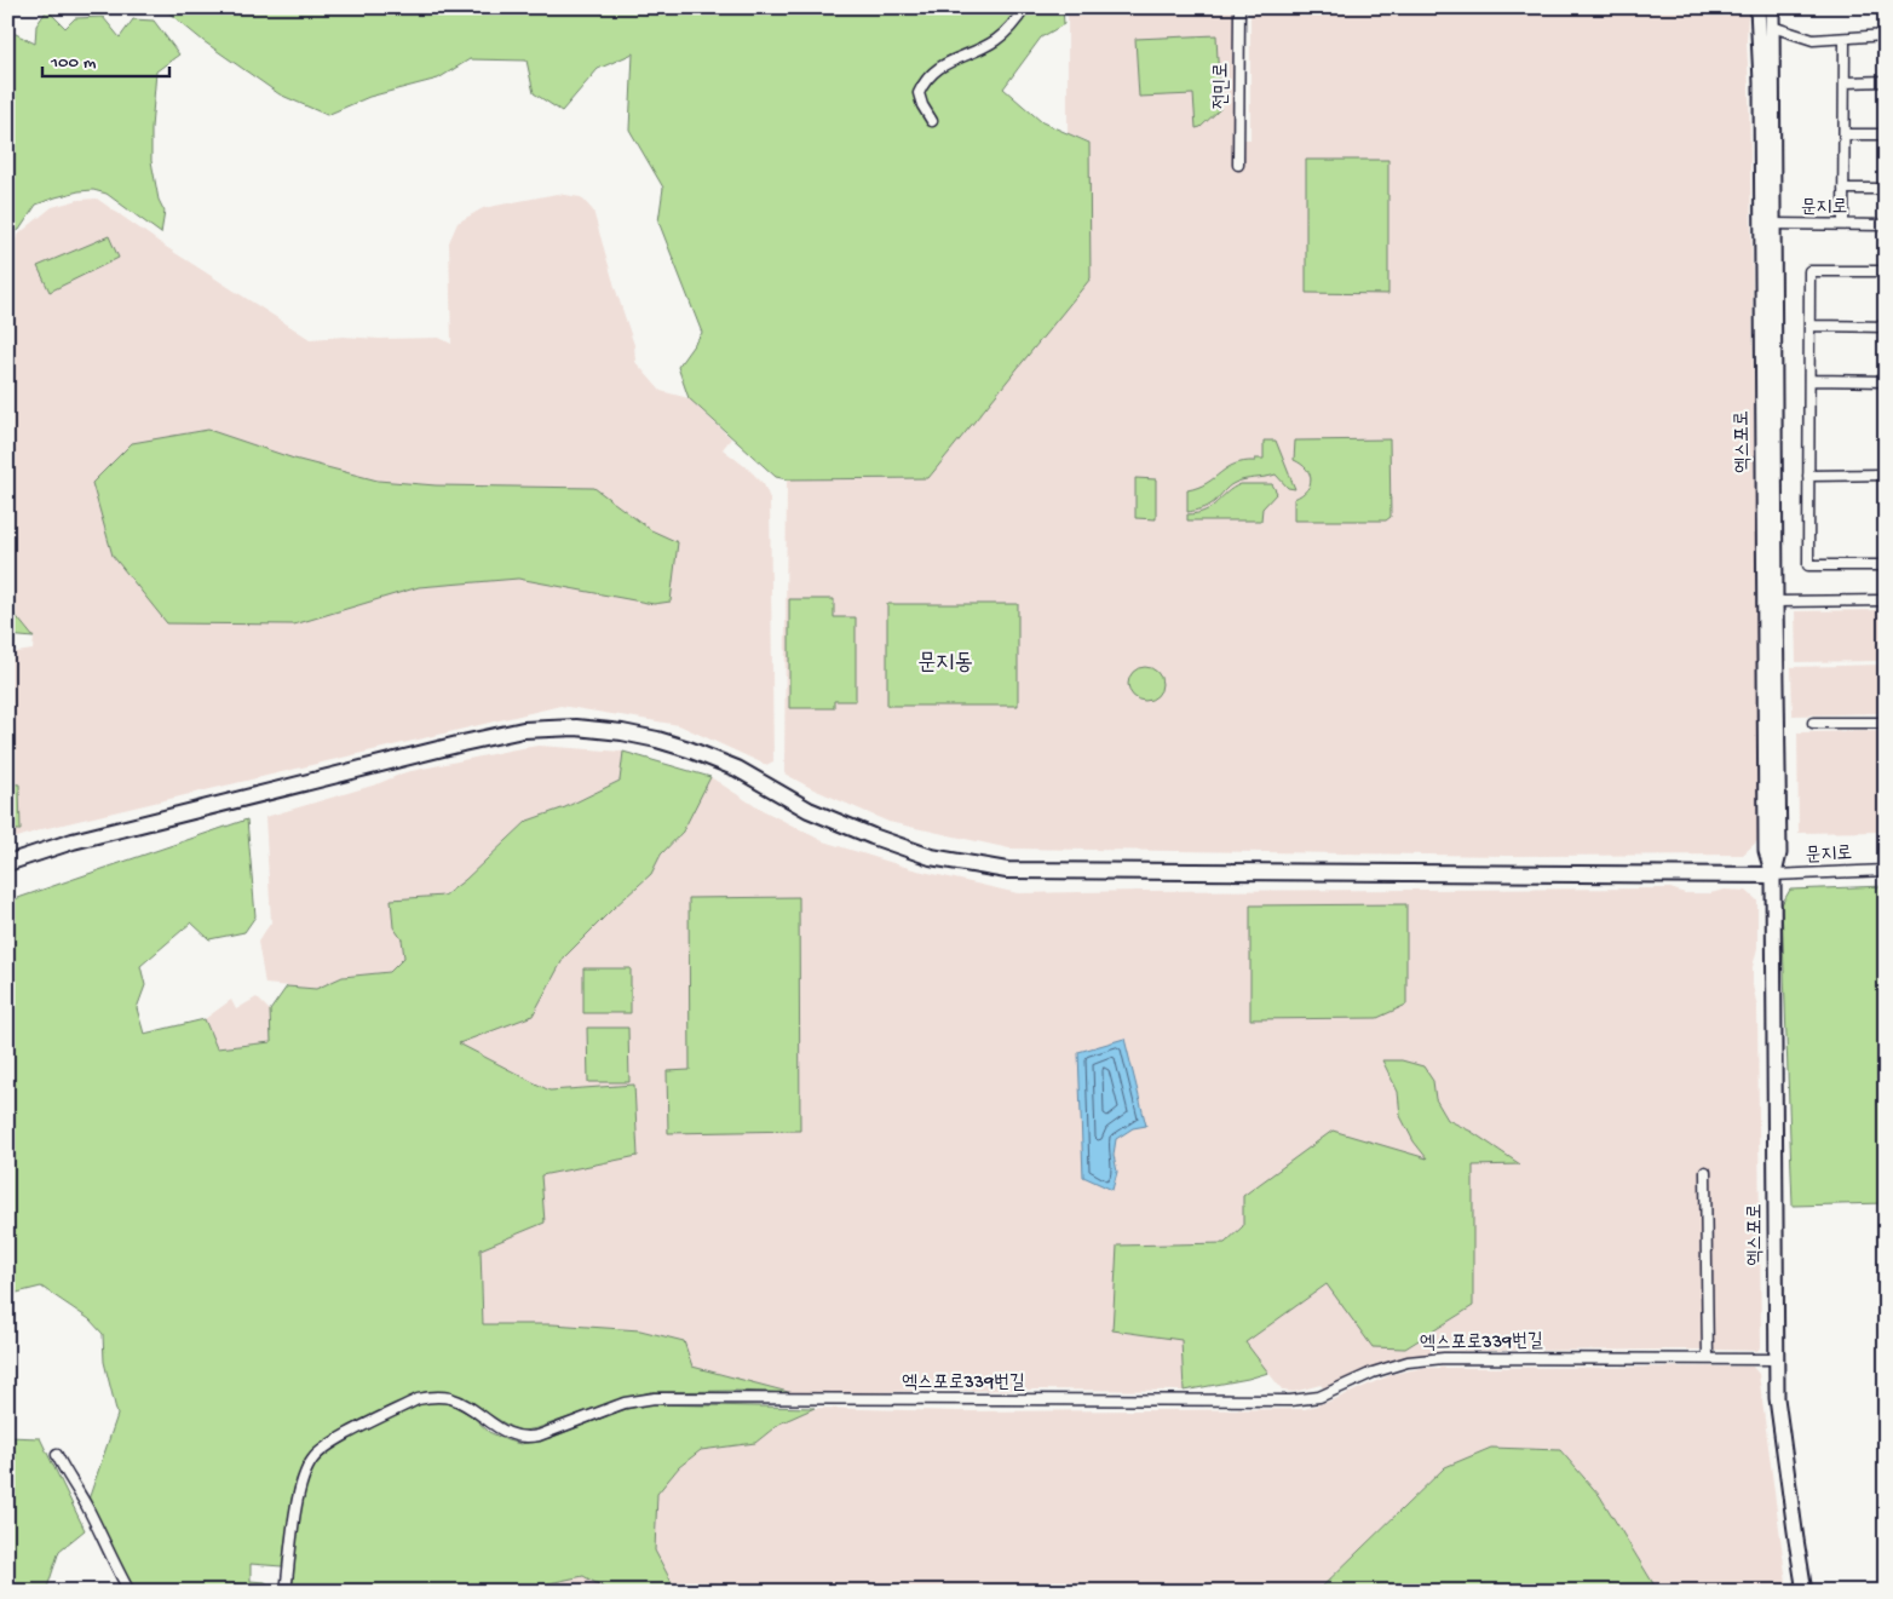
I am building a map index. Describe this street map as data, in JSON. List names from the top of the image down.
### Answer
{
  "streets": {
    "main road": ["엑스포로"],
    "street": ["전민로", "문지로", "엑스포로339번길"]
  },
  "crossings": [
    ["문지로", "엑스포로"],
    ["엑스포로", "엑스포로339번길"]
  ],
  "districts": ["문지동"],
  "scale_bar": "100 m"
}
